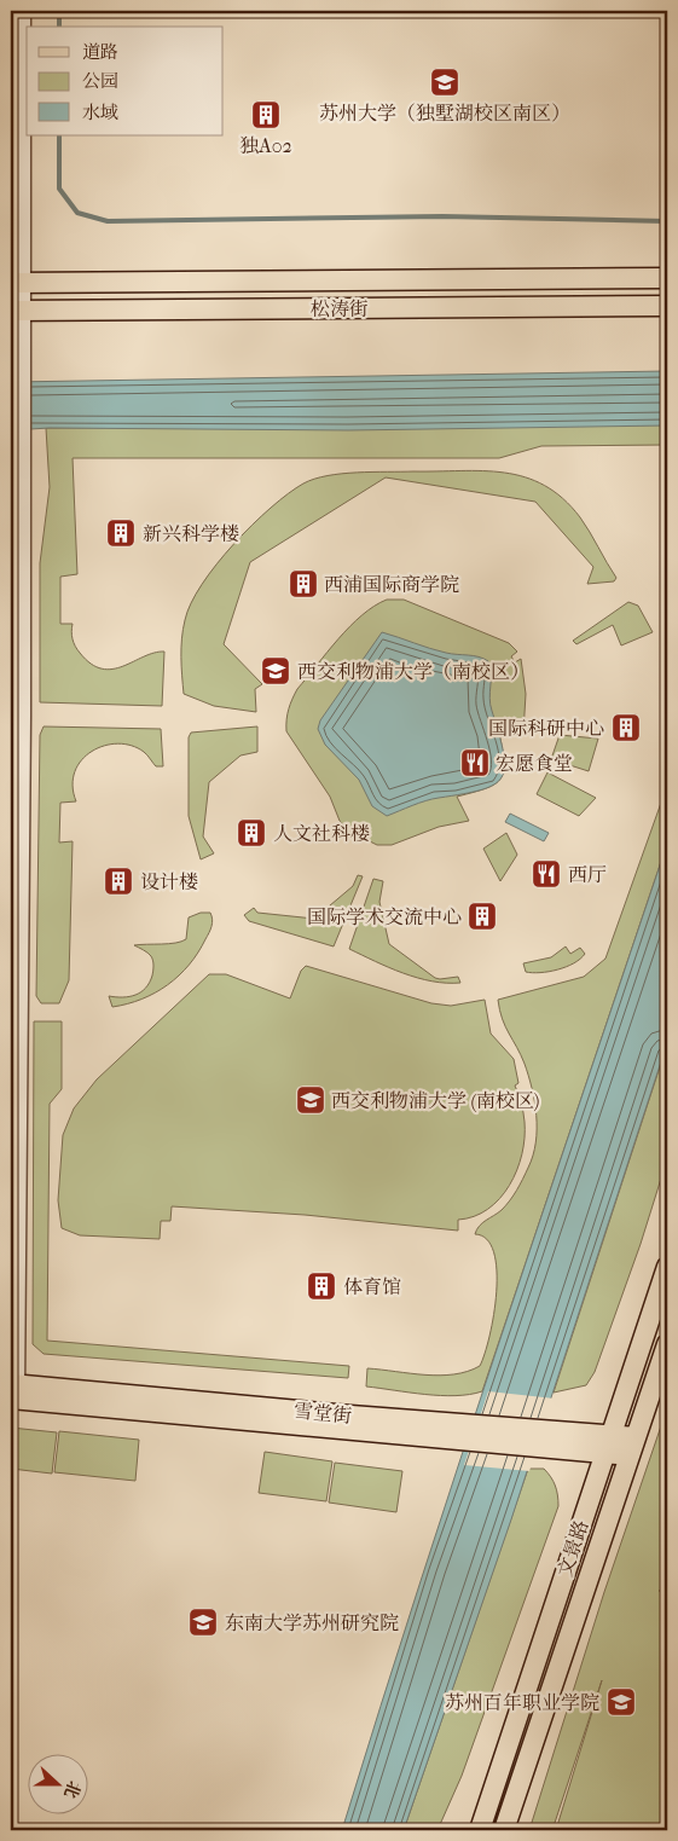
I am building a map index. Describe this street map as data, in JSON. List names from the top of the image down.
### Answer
{
  "streets": {
    "main road": ["松涛街", "雪堂街", "文景路"]
  },
  "crossings": [
    ["雪堂街", "文景路"]
  ],
  "places": {
    "school or university": [
      "苏州大学（独墅湖校区南区）",
      "西交利物浦大学（南校区）",
      "西交利物浦大学 (南校区)",
      "东南大学苏州研究院",
      "苏州百年职业学院"
    ],
    "building": [
      "独A02",
      "新兴科学楼",
      "西浦国际商学院",
      "国际科研中心",
      "人文社科楼",
      "设计楼",
      "国际学术交流中心",
      "体育馆"
    ],
    "restaurant": ["宏愿食堂", "西厅"]
  },
  "legend": ["道路", "公园", "水域"],
  "north": "right"
}
